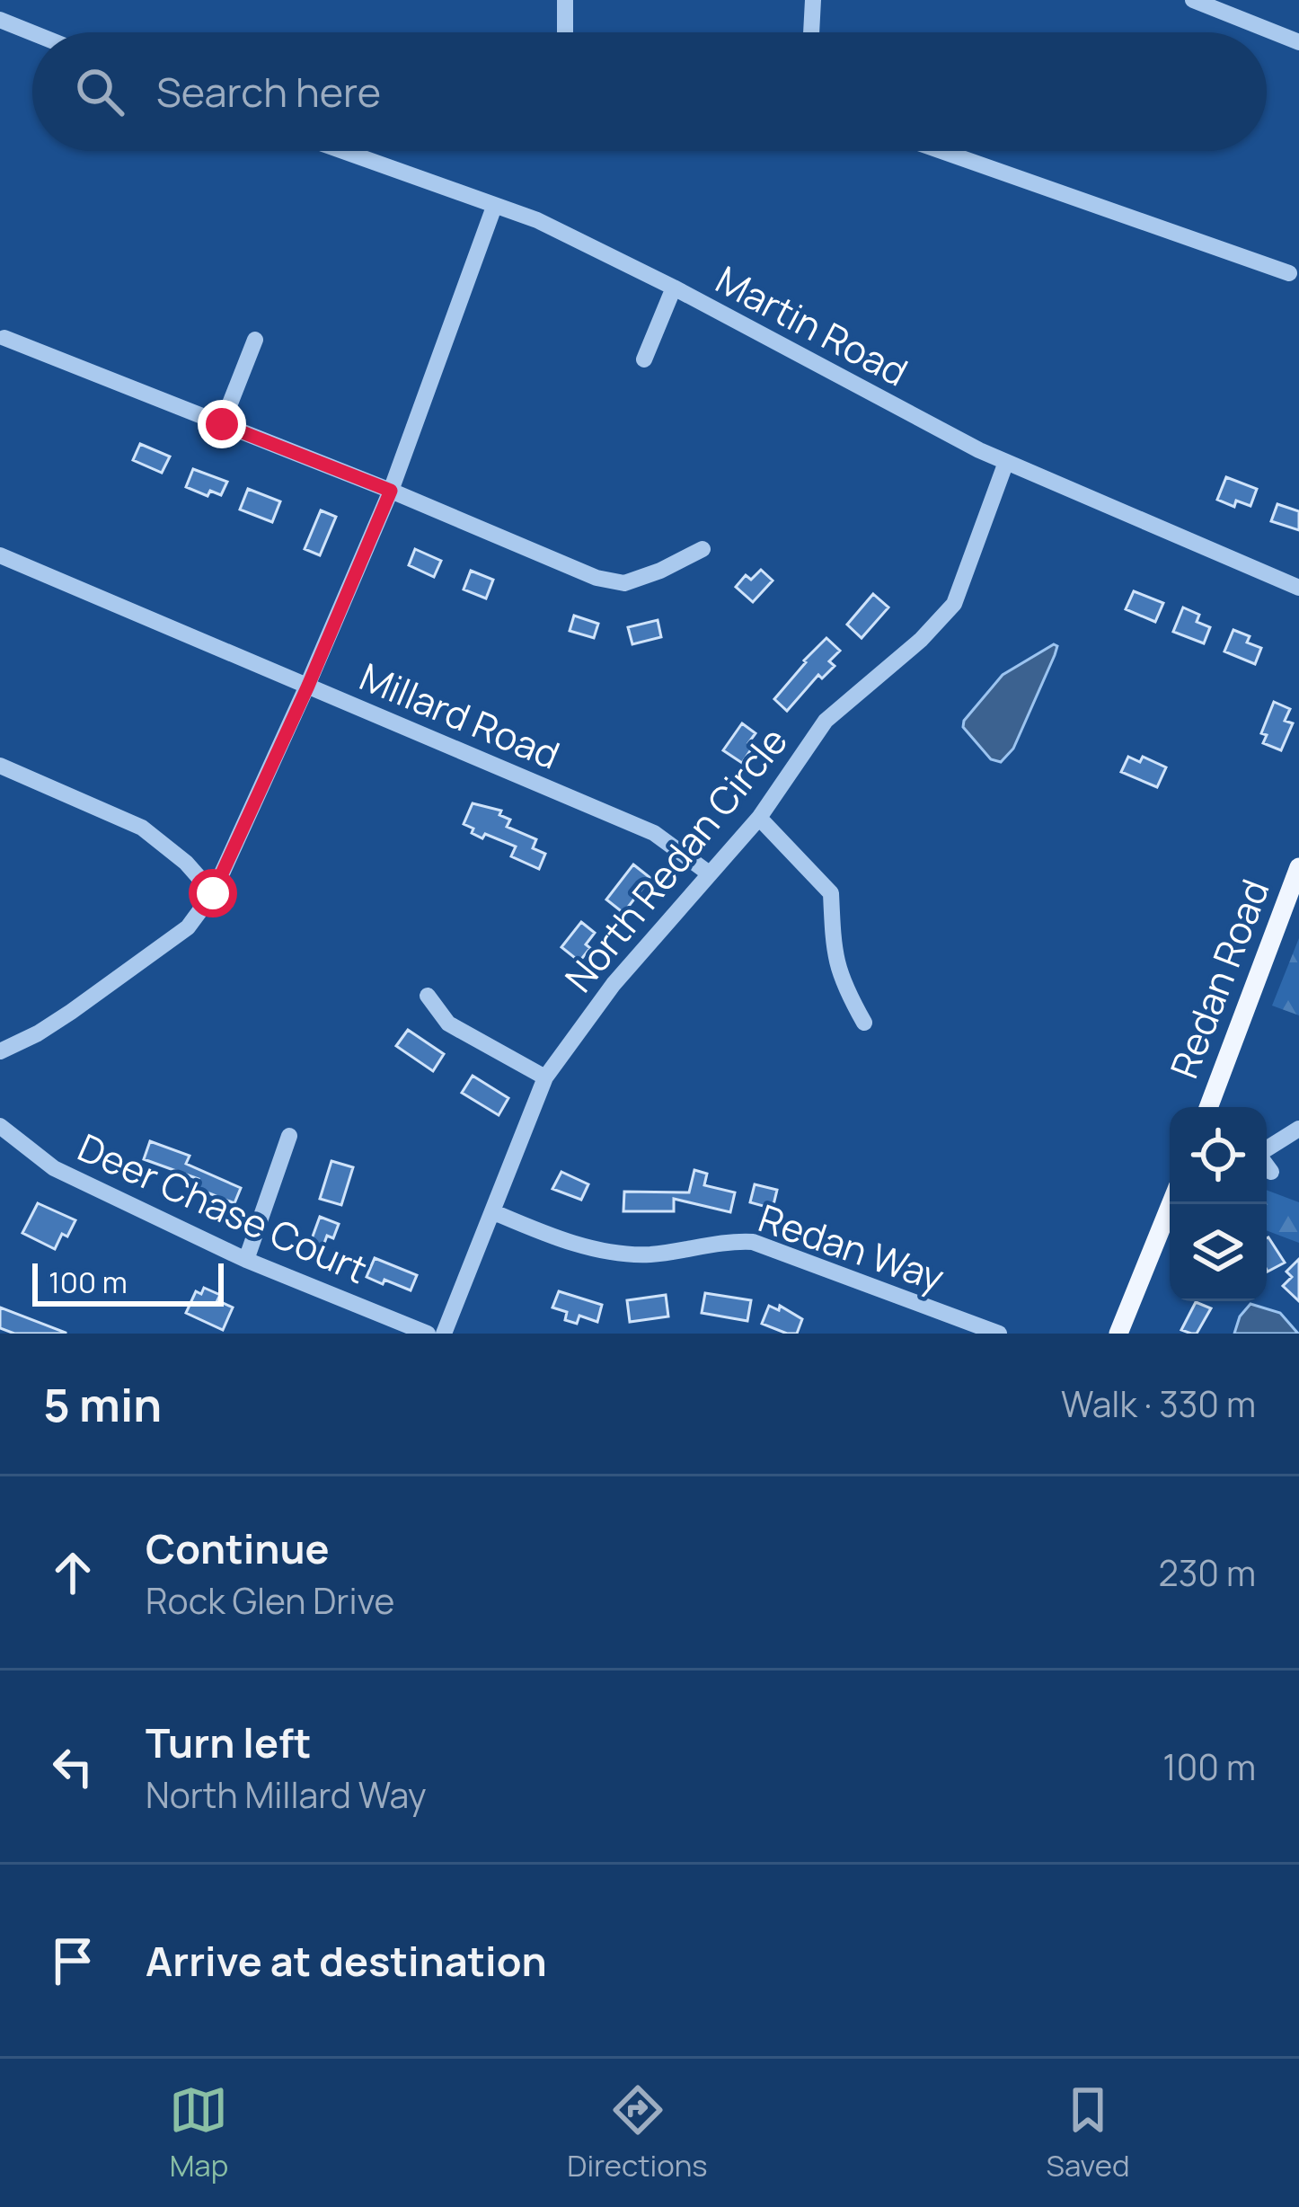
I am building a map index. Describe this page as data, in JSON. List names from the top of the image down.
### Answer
{
  "streets": {
    "main road": ["Redan Road"],
    "street": [
      "Martin Road",
      "Millard Road",
      "North Redan Circle",
      "Deer Chase Court",
      "Redan Way"
    ]
  },
  "crossings": [
    ["Martin Road", "North Redan Circle"],
    ["Millard Road", "North Redan Circle"],
    ["North Redan Circle", "Redan Way"]
  ],
  "scale_bar": "100 m",
  "page": {
    "search": "Search here",
    "scale": "100 m",
    "heading": ["5 min", "Walk · 330 m"],
    "list": [
      ["Continue", "Rock Glen Drive", "230 m"],
      ["Turn left", "North Millard Way", "100 m"],
      "Arrive at destination"
    ],
    "nav": ["Map", "Directions", "Saved"]
  }
}
